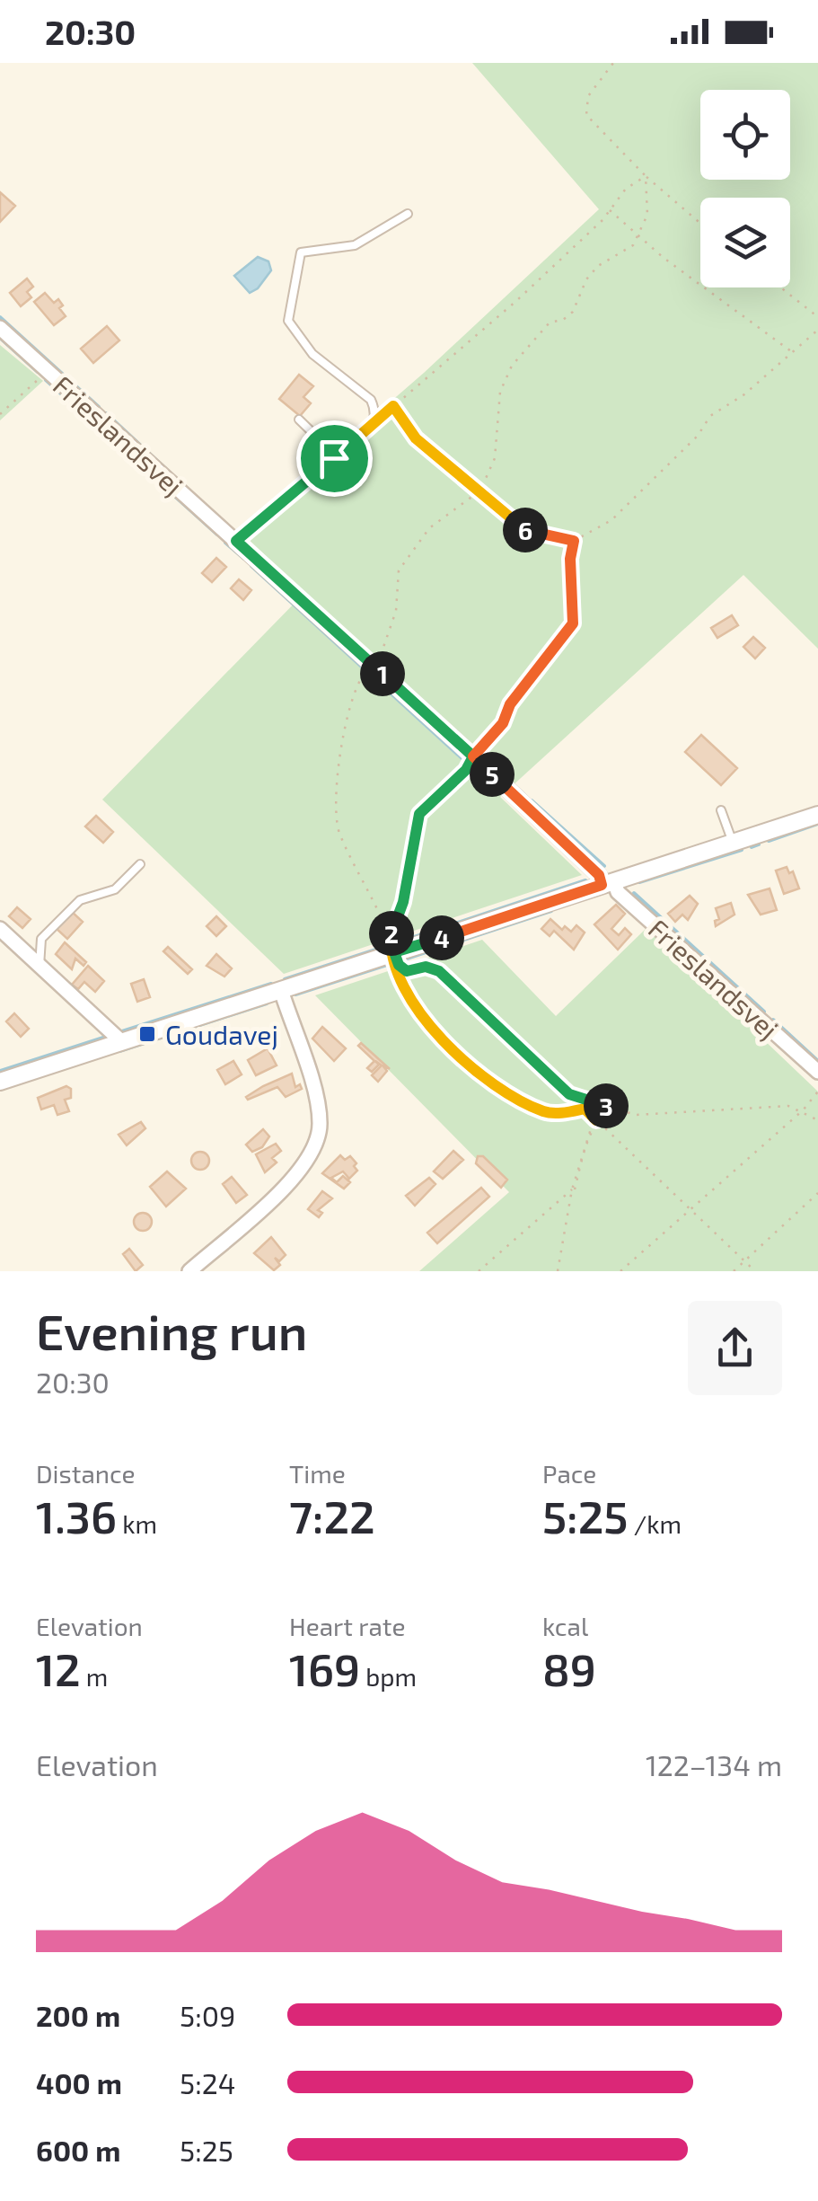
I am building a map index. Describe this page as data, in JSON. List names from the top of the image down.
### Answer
{
  "streets": {
    "street": ["Frieslandsvej"]
  },
  "places": {
    "transit": ["Goudavej"]
  },
  "page": {
    "status": "20:30",
    "pins": [
      "6",
      "1",
      "5",
      "2",
      "4",
      "3"
    ],
    "heading": ["Evening run", "20:30"],
    "stats": [
      ["Distance", "1.36 km"],
      ["Time", "7:22"],
      ["Pace", "5:25 /km"],
      ["Elevation", "12 m"],
      ["Heart rate", "169 bpm"],
      ["kcal", "89"]
    ],
    "chart": ["Elevation", "122–134 m"],
    "list": [
      {
        "name": "200 m",
        "note": "5:09"
      },
      {
        "name": "400 m",
        "note": "5:24"
      },
      {
        "name": "600 m",
        "note": "5:25"
      }
    ]
  }
}
